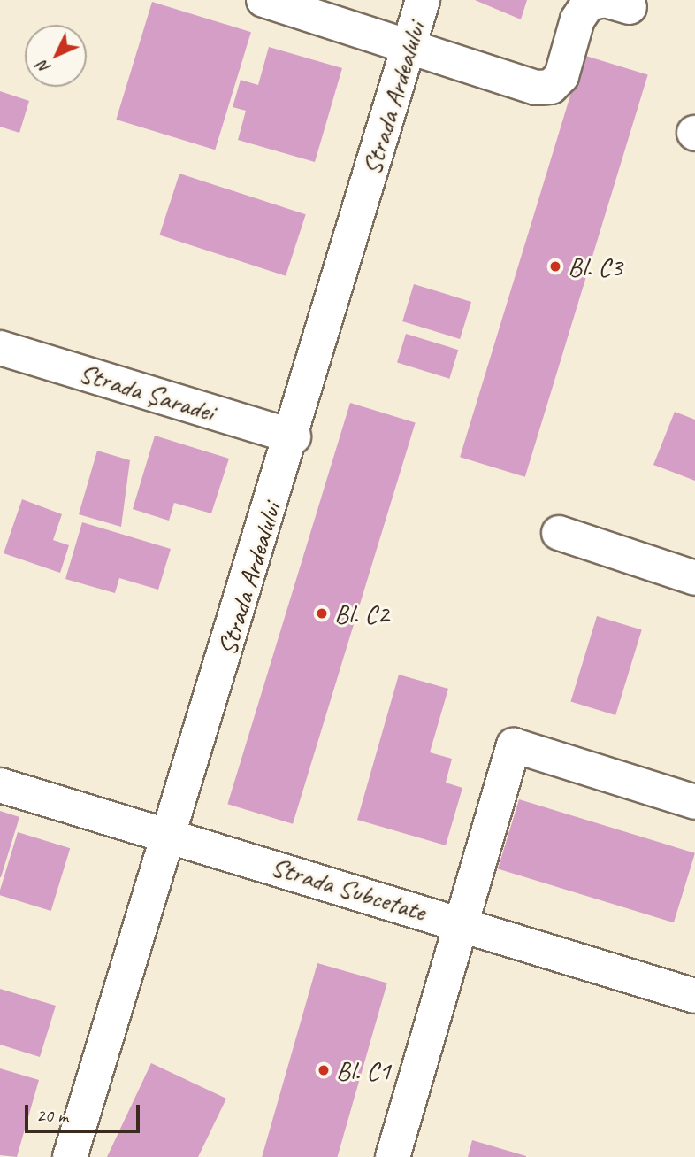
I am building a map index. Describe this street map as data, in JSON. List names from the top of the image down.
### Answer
{
  "streets": {
    "street": ["Strada Ardealului", "Strada Șaradei", "Strada Subcetate"]
  },
  "crossings": [
    ["Strada Ardealului", "Strada Șaradei"],
    ["Strada Ardealului", "Strada Subcetate"]
  ],
  "places": ["Bl. C3", "Bl. C2", "Bl. C1"],
  "scale_bar": "20 m",
  "north": "bottom left"
}
